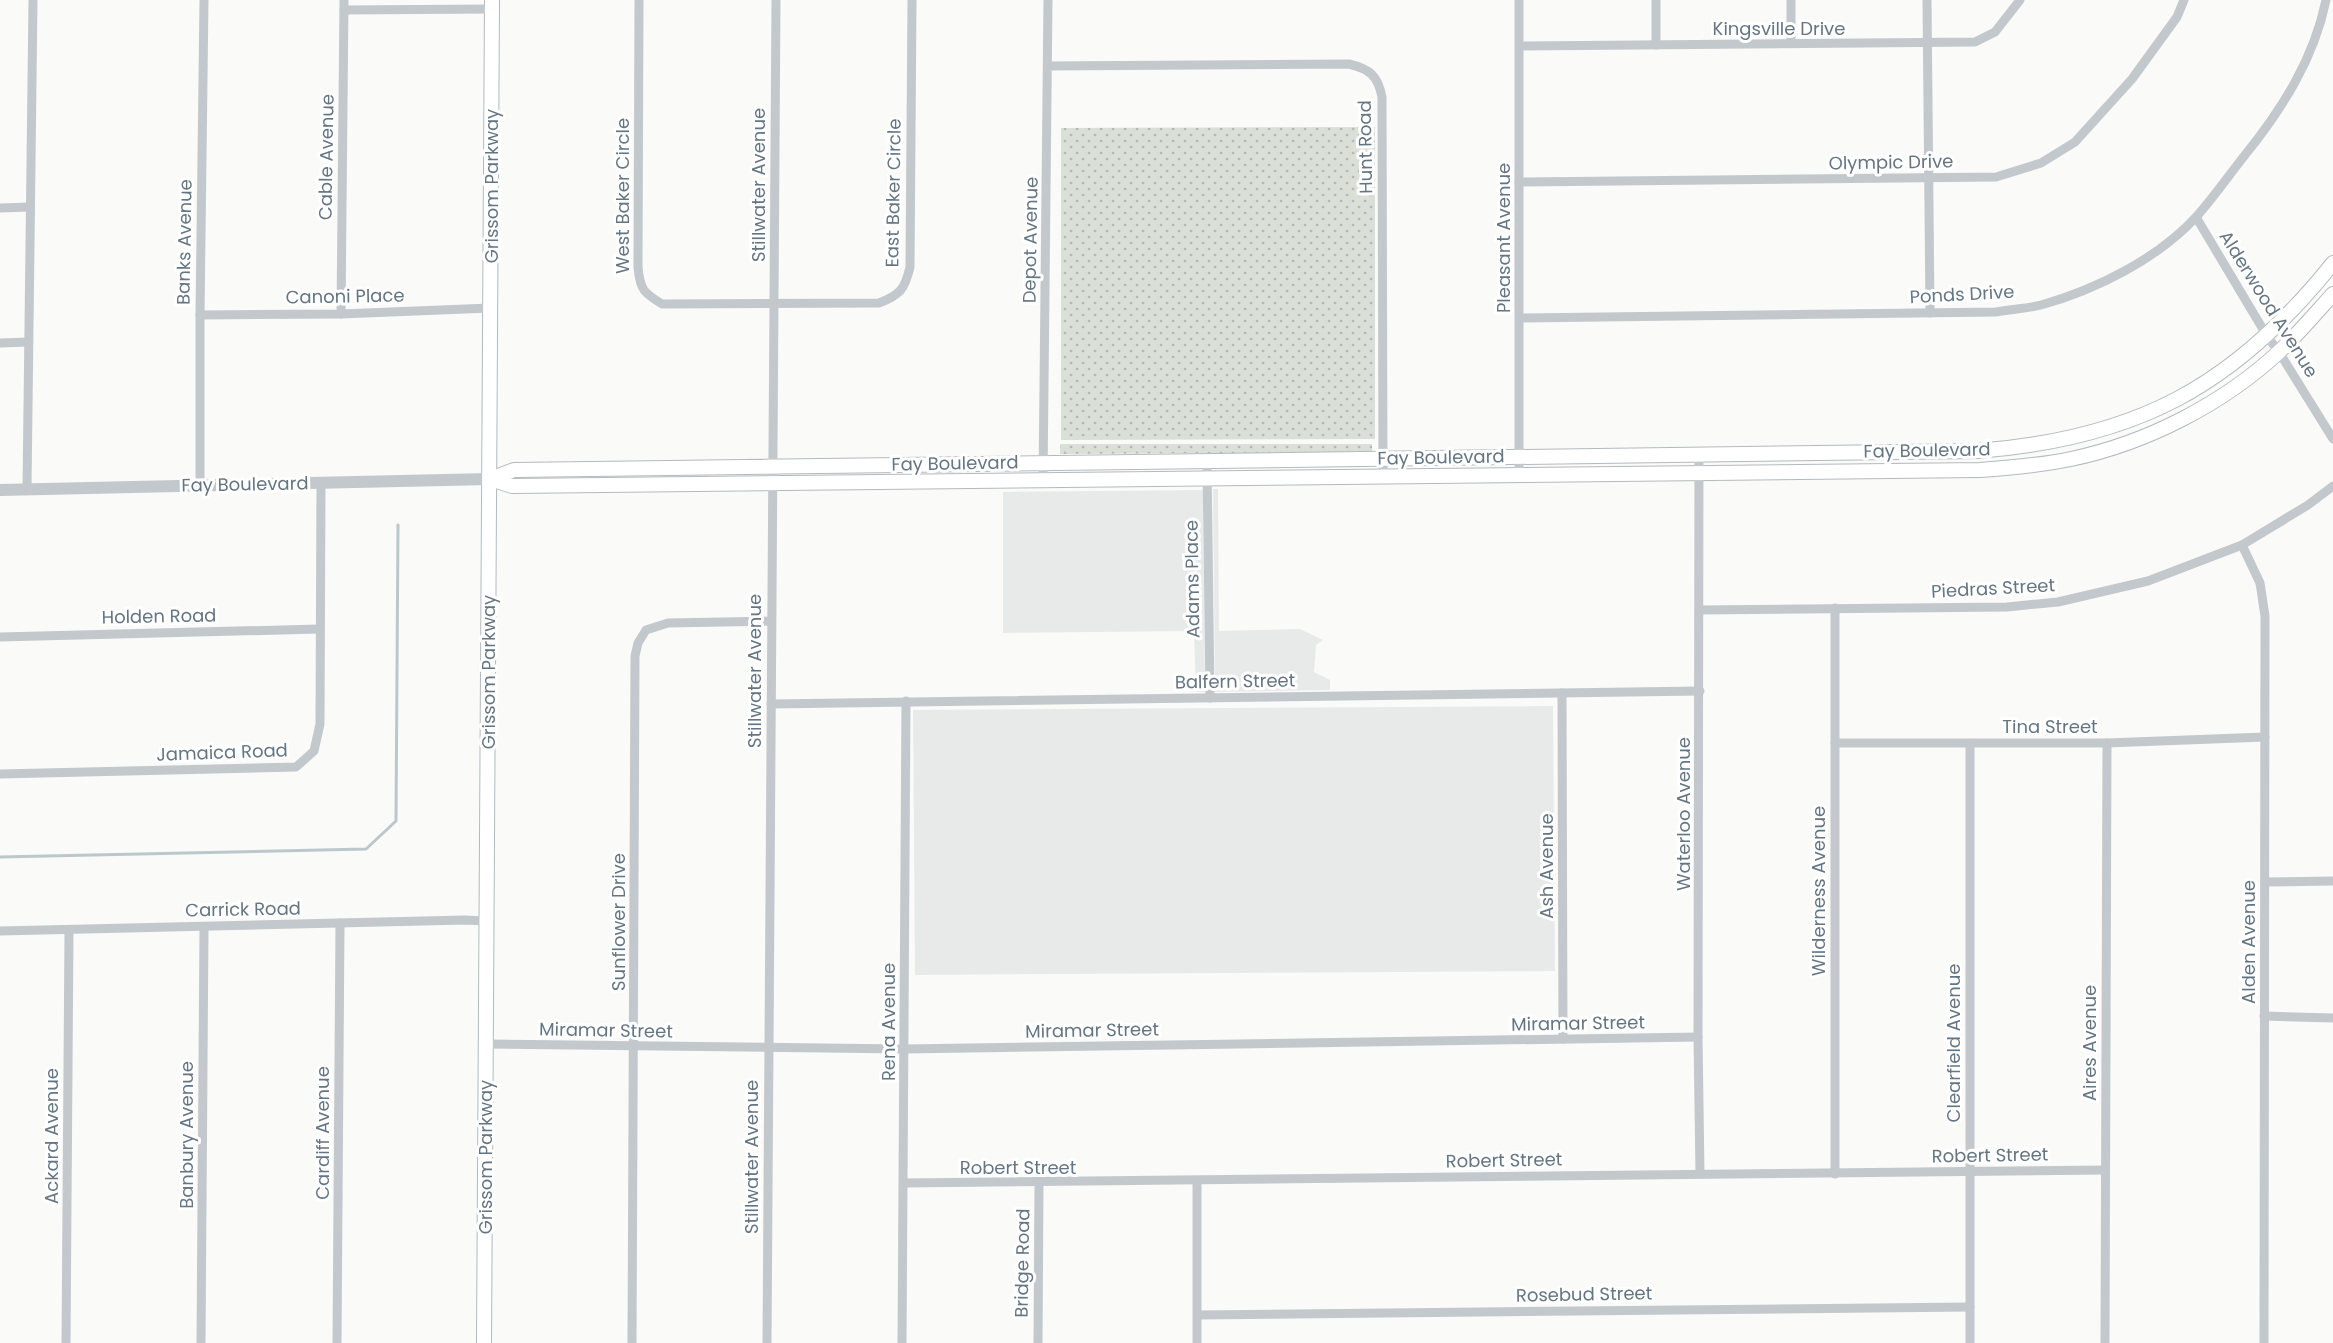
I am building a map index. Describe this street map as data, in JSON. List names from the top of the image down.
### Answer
{
  "streets": {
    "main road": ["Grissom Parkway", "Fay Boulevard"],
    "street": [
      "Kingsville Drive",
      "Hunt Road",
      "Cable Avenue",
      "Olympic Drive",
      "Stillwater Avenue",
      "East Baker Circle",
      "West Baker Circle",
      "Pleasant Avenue",
      "Depot Avenue",
      "Banks Avenue",
      "Ponds Drive",
      "Canoni Place",
      "Alderwood Avenue",
      "Adams Place",
      "Piedras Street",
      "Holden Road",
      "Balfern Street",
      "Tina Street",
      "Jamaica Road",
      "Waterloo Avenue",
      "Ash Avenue",
      "Wilderness Avenue",
      "Carrick Road",
      "Sunflower Drive",
      "Alden Avenue",
      "Rena Avenue",
      "Miramar Street",
      "Clearfield Avenue",
      "Aires Avenue",
      "Cardiff Avenue",
      "Banbury Avenue",
      "Ackard Avenue",
      "Robert Street",
      "Bridge Road",
      "Rosebud Street"
    ]
  },
  "crossings": [
    ["Kingsville Drive", "Pleasant Avenue"],
    ["Hunt Road", "Depot Avenue"],
    ["Hunt Road", "Fay Boulevard"],
    ["Cable Avenue", "Canoni Place"],
    ["Olympic Drive", "Pleasant Avenue"],
    ["Stillwater Avenue", "East Baker Circle"],
    ["Stillwater Avenue", "West Baker Circle"],
    ["Stillwater Avenue", "Fay Boulevard"],
    ["Stillwater Avenue", "Balfern Street"],
    ["Stillwater Avenue", "Sunflower Drive"],
    ["Stillwater Avenue", "Miramar Street"],
    ["Grissom Parkway", "Canoni Place"],
    ["Grissom Parkway", "Fay Boulevard"],
    ["Grissom Parkway", "Carrick Road"],
    ["Grissom Parkway", "Miramar Street"],
    ["East Baker Circle", "West Baker Circle"],
    ["Pleasant Avenue", "Ponds Drive"],
    ["Pleasant Avenue", "Fay Boulevard"],
    ["Depot Avenue", "Fay Boulevard"],
    ["Banks Avenue", "Canoni Place"],
    ["Banks Avenue", "Fay Boulevard"],
    ["Ponds Drive", "Alderwood Avenue"],
    ["Alderwood Avenue", "Fay Boulevard"],
    ["Fay Boulevard", "Adams Place"],
    ["Fay Boulevard", "Jamaica Road"],
    ["Fay Boulevard", "Waterloo Avenue"],
    ["Adams Place", "Balfern Street"],
    ["Piedras Street", "Waterloo Avenue"],
    ["Piedras Street", "Wilderness Avenue"],
    ["Piedras Street", "Alden Avenue"],
    ["Holden Road", "Jamaica Road"],
    ["Balfern Street", "Waterloo Avenue"],
    ["Balfern Street", "Ash Avenue"],
    ["Balfern Street", "Rena Avenue"],
    ["Tina Street", "Wilderness Avenue"],
    ["Tina Street", "Alden Avenue"],
    ["Tina Street", "Clearfield Avenue"],
    ["Tina Street", "Aires Avenue"],
    ["Waterloo Avenue", "Miramar Street"],
    ["Waterloo Avenue", "Robert Street"],
    ["Ash Avenue", "Miramar Street"],
    ["Wilderness Avenue", "Robert Street"],
    ["Carrick Road", "Cardiff Avenue"],
    ["Carrick Road", "Banbury Avenue"],
    ["Carrick Road", "Ackard Avenue"],
    ["Sunflower Drive", "Miramar Street"],
    ["Rena Avenue", "Miramar Street"],
    ["Rena Avenue", "Robert Street"],
    ["Clearfield Avenue", "Robert Street"],
    ["Clearfield Avenue", "Rosebud Street"],
    ["Aires Avenue", "Robert Street"],
    ["Robert Street", "Bridge Road"]
  ]
}
